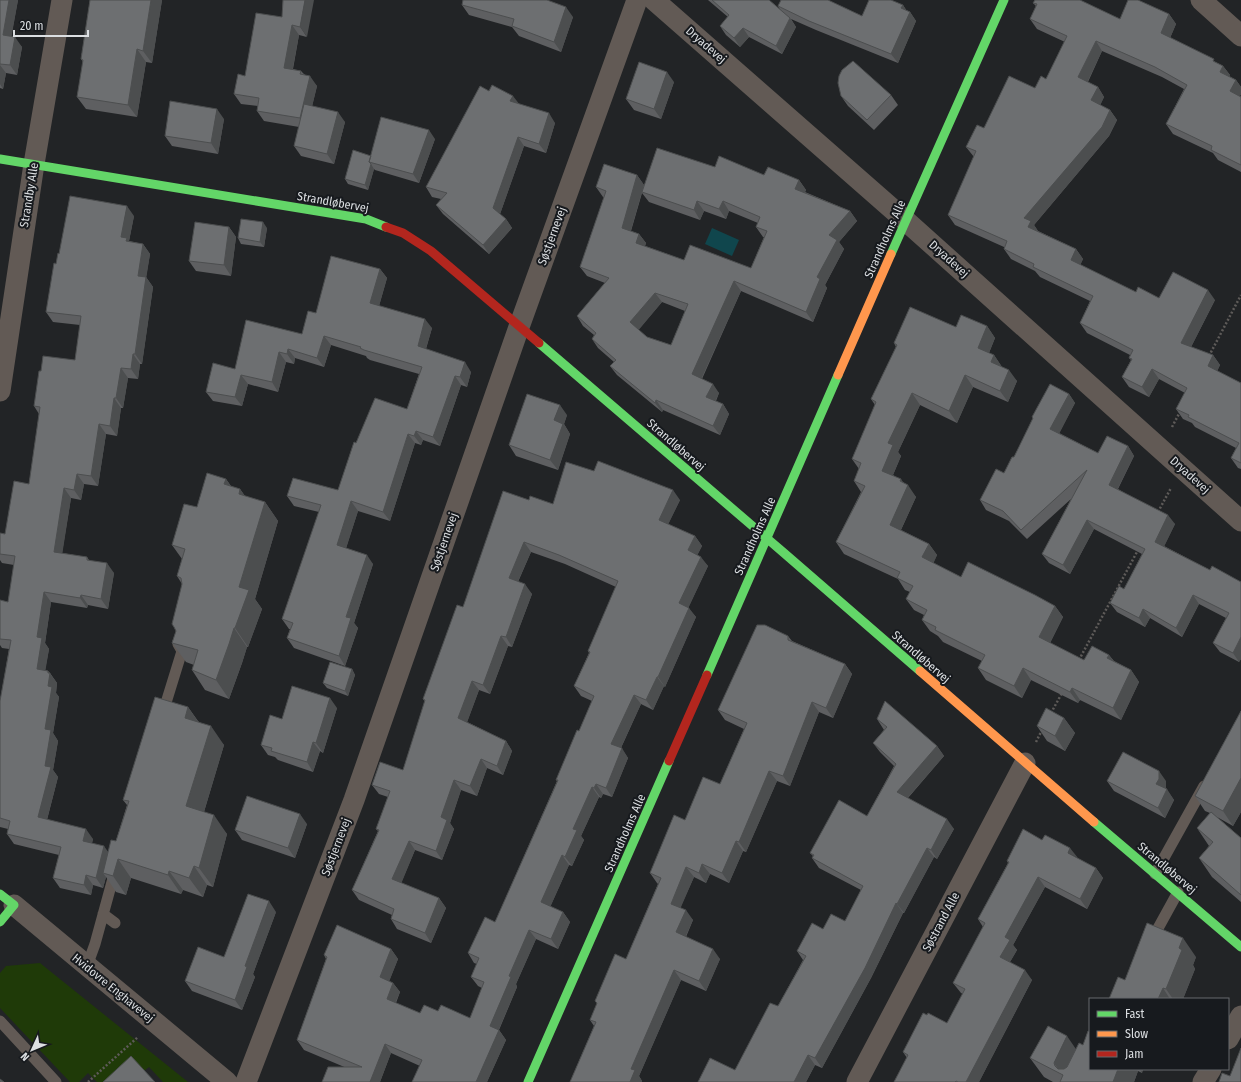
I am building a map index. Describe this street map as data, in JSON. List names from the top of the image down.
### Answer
{
  "streets": {
    "street": [
      "Dryadevej",
      "Strandby Alle",
      "Strandløbervej",
      "Søstjernevej",
      "Strandholms Alle",
      "Søstrand Alle",
      "Hvidovre Enghavevej"
    ]
  },
  "crossings": [
    ["Dryadevej", "Strandholms Alle"],
    ["Strandby Alle", "Strandløbervej"],
    ["Strandløbervej", "Søstjernevej"],
    ["Strandløbervej", "Strandholms Alle"],
    ["Strandløbervej", "Søstrand Alle"]
  ],
  "legend": ["Fast", "Slow", "Jam"],
  "scale_bar": "20 m",
  "north": "bottom left"
}
